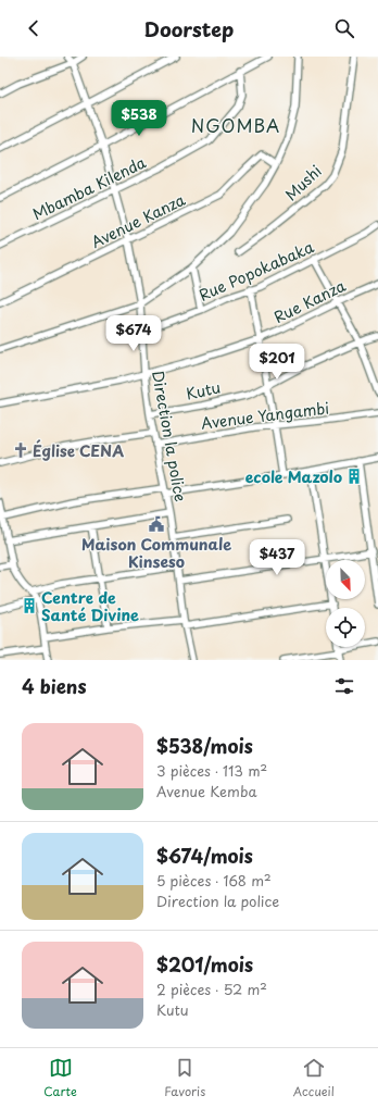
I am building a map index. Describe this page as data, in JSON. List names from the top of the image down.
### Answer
{
  "streets": {
    "street": [
      "Mushi",
      "Mbamba Kilenda",
      "Avenue Kanza",
      "Rue Popokabaka",
      "Rue Kanza",
      "Kutu",
      "Avenue Yangambi",
      "Direction la police"
    ]
  },
  "crossings": [
    ["Mbamba Kilenda", "Direction la police"],
    ["Avenue Kanza", "Direction la police"],
    ["Rue Popokabaka", "Direction la police"],
    ["Rue Kanza", "Direction la police"],
    ["Kutu", "Direction la police"],
    ["Avenue Yangambi", "Direction la police"]
  ],
  "districts": ["NGOMBA"],
  "places": {
    "church": ["Église CENA"],
    "building": ["ecole Mazolo", "Centre de Santé Divine"],
    "public building": ["Maison Communale Kinseso"]
  },
  "north": "bottom right",
  "page": {
    "header": "Doorstep",
    "price": [
      "$538",
      "$674",
      "$201",
      "$437"
    ],
    "heading": "4 biens",
    "list": [
      {
        "name": "$538/mois",
        "note": "3 pièces · 113 m² · Avenue Kemba"
      },
      {
        "name": "$674/mois",
        "note": "5 pièces · 168 m² · Direction la police"
      },
      {
        "name": "$201/mois",
        "note": "2 pièces · 52 m² · Kutu"
      }
    ],
    "tabs": ["Carte", "Favoris", "Accueil"]
  }
}
